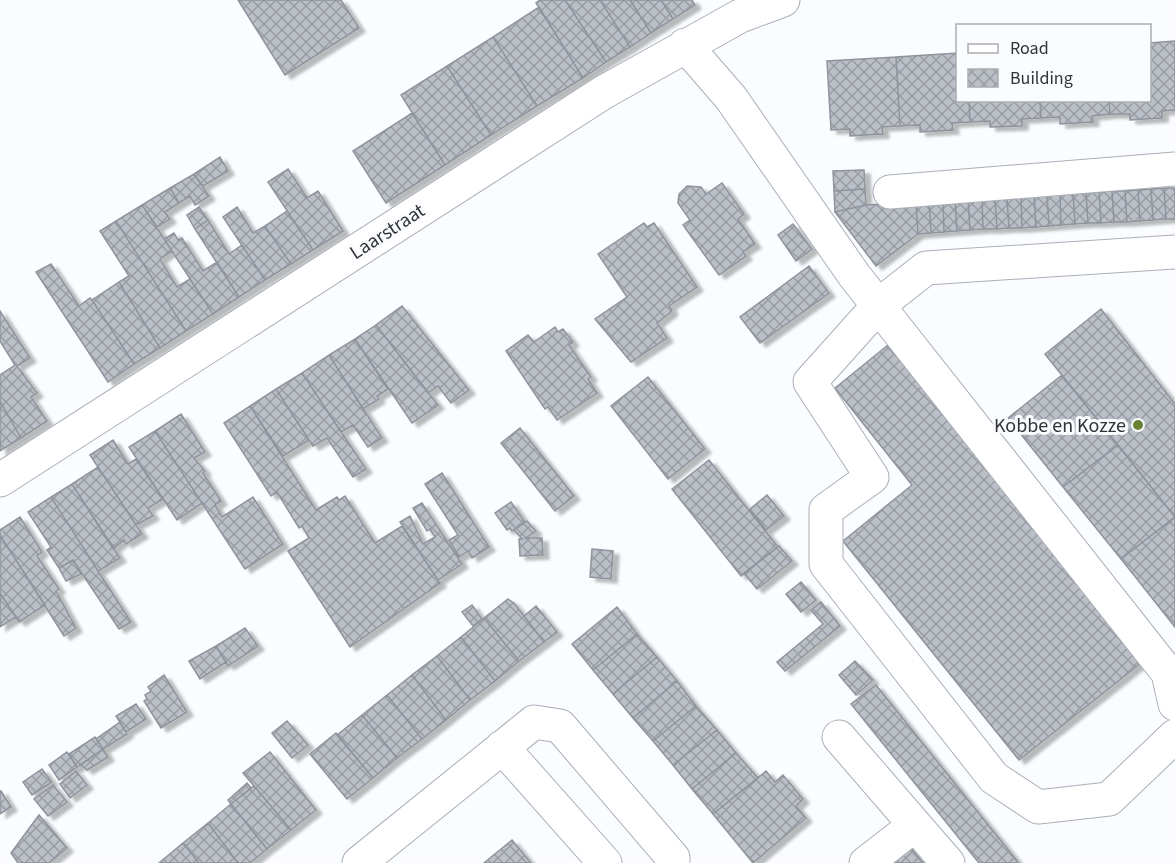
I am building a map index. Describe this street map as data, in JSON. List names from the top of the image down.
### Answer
{
  "streets": {
    "street": ["Laarstraat"]
  },
  "places": ["Kobbe en Kozze"],
  "legend": ["Road", "Building"]
}
